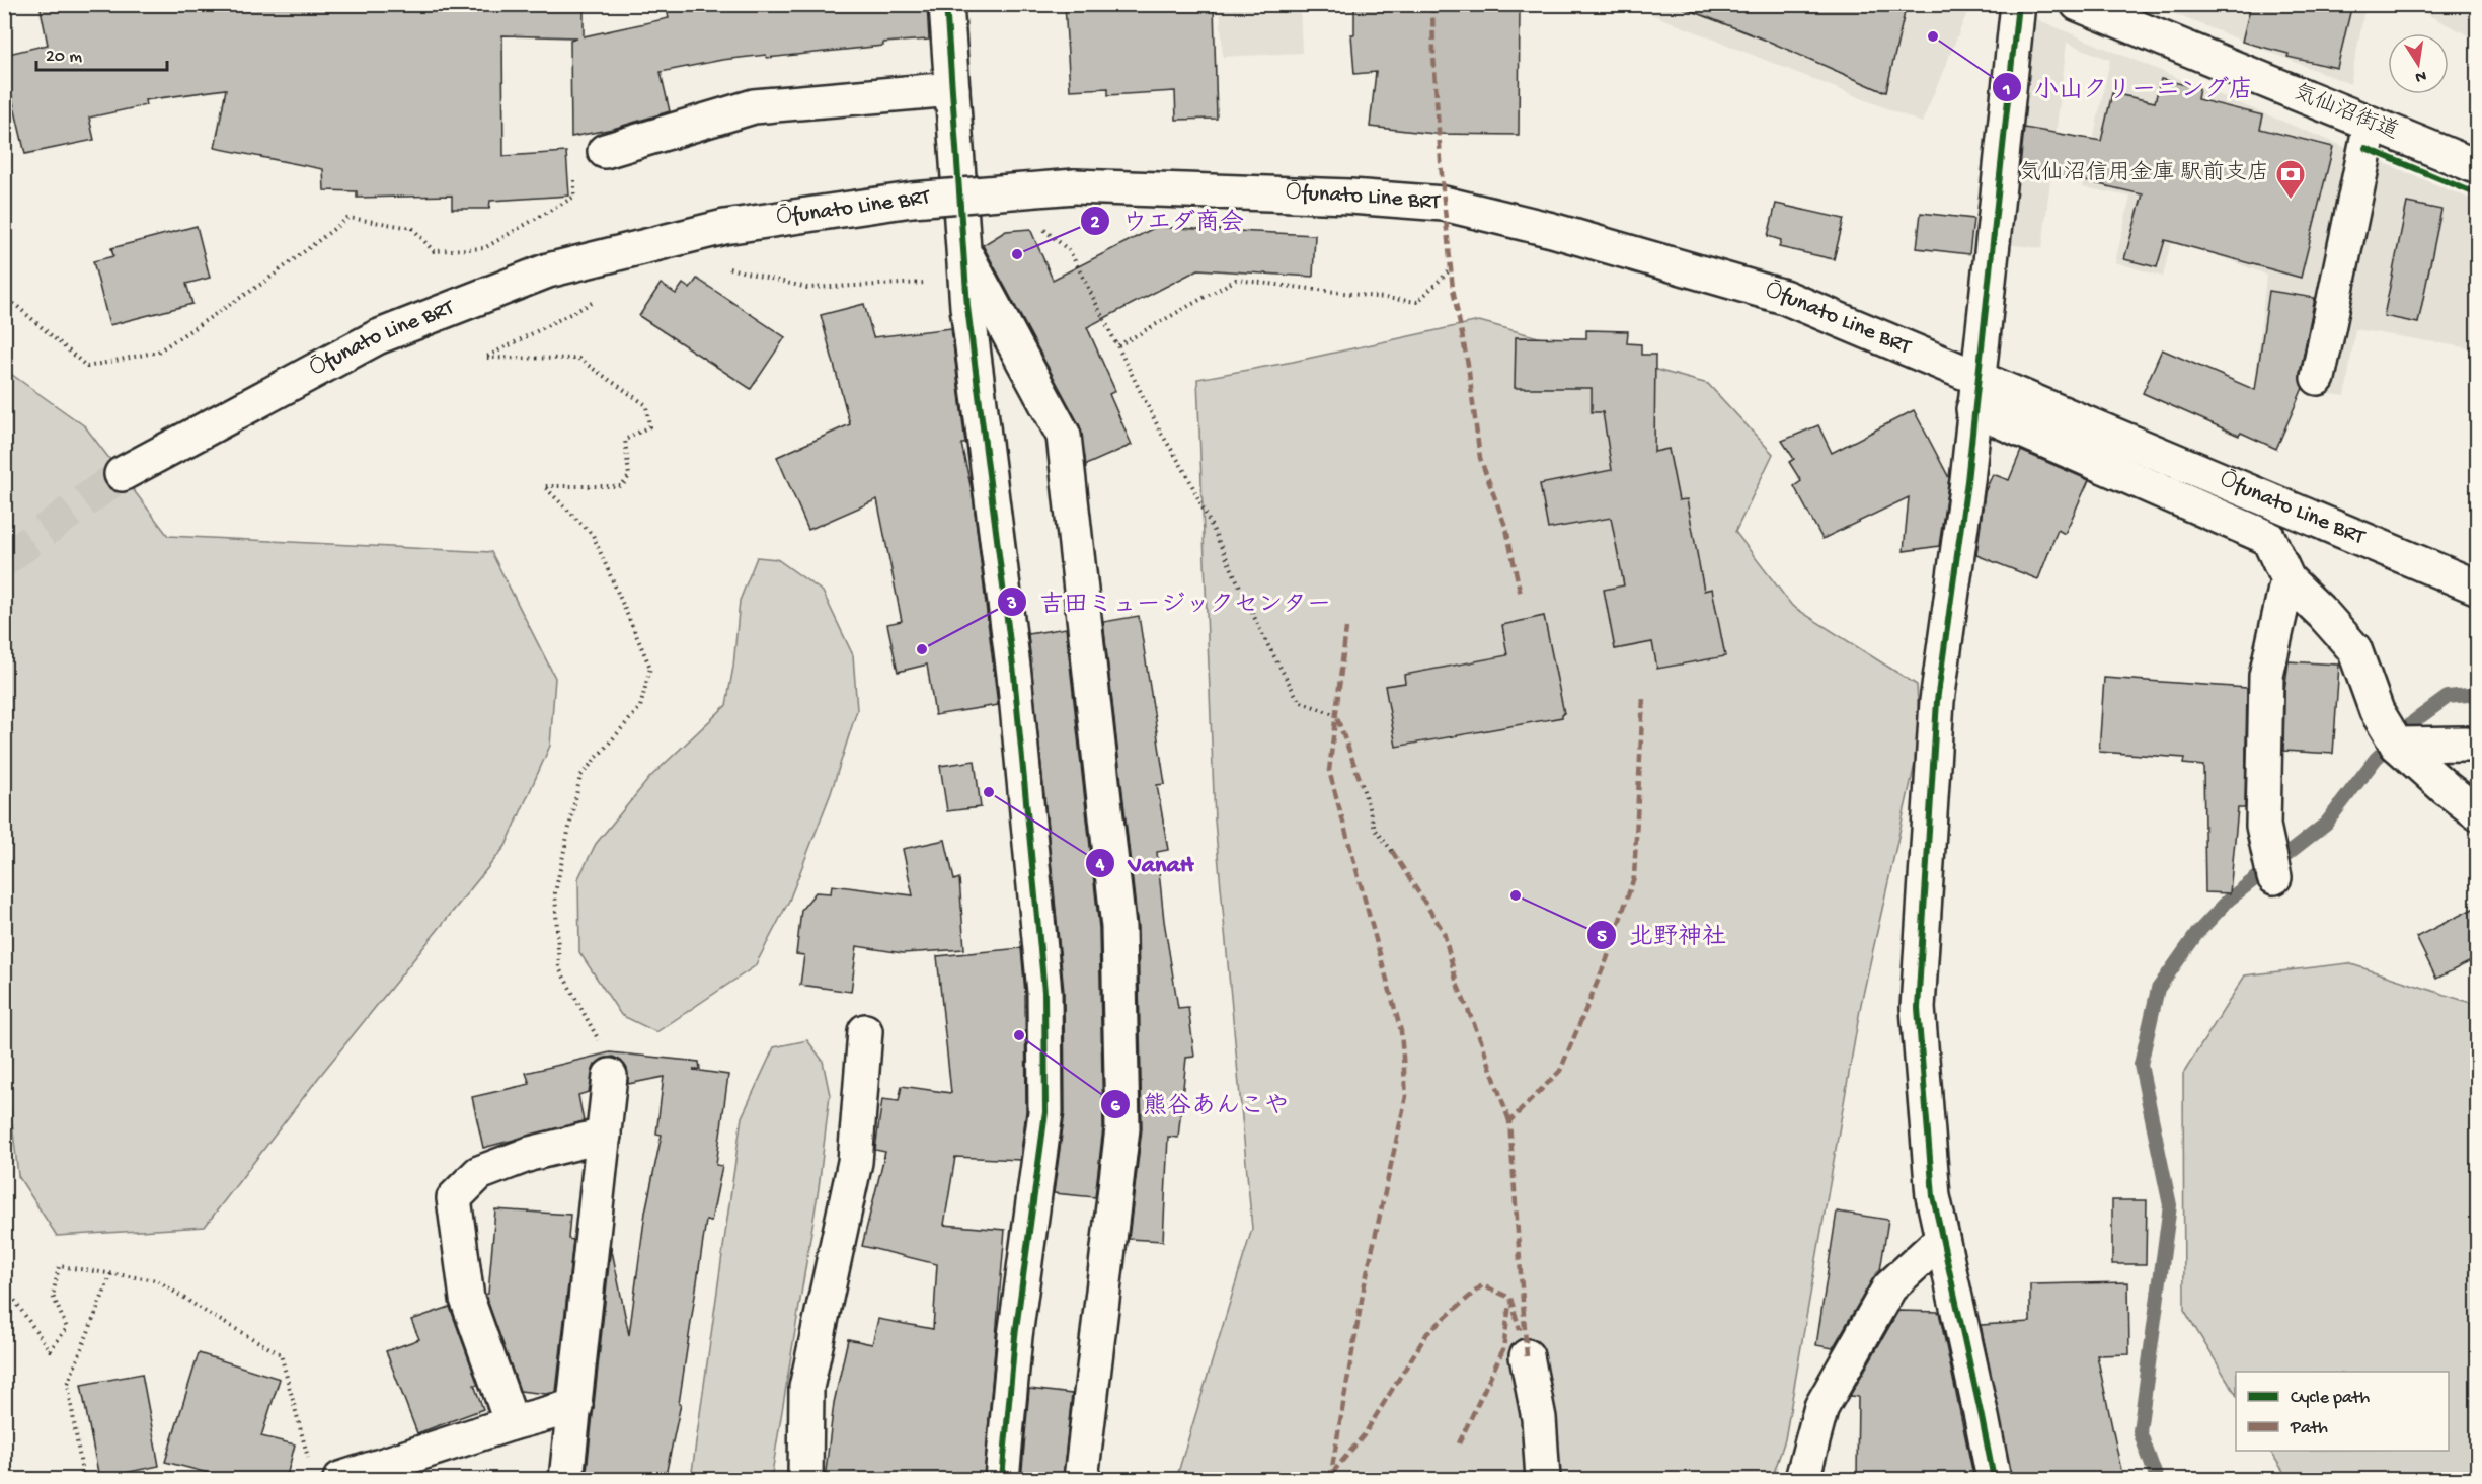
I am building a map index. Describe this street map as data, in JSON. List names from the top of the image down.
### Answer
{
  "streets": {
    "street": ["気仙沼街道", "Ōfunato Line BRT"]
  },
  "places": {
    "other": [
      "小山クリーニング店",
      "ウエダ商会",
      "吉田ミュージックセンター",
      "VanaH",
      "北野神社",
      "熊谷あんこや"
    ],
    "bank": ["気仙沼信用金庫 駅前支店"]
  },
  "legend": ["Cycle path", "Path"],
  "scale_bar": "20 m",
  "north": "bottom"
}
